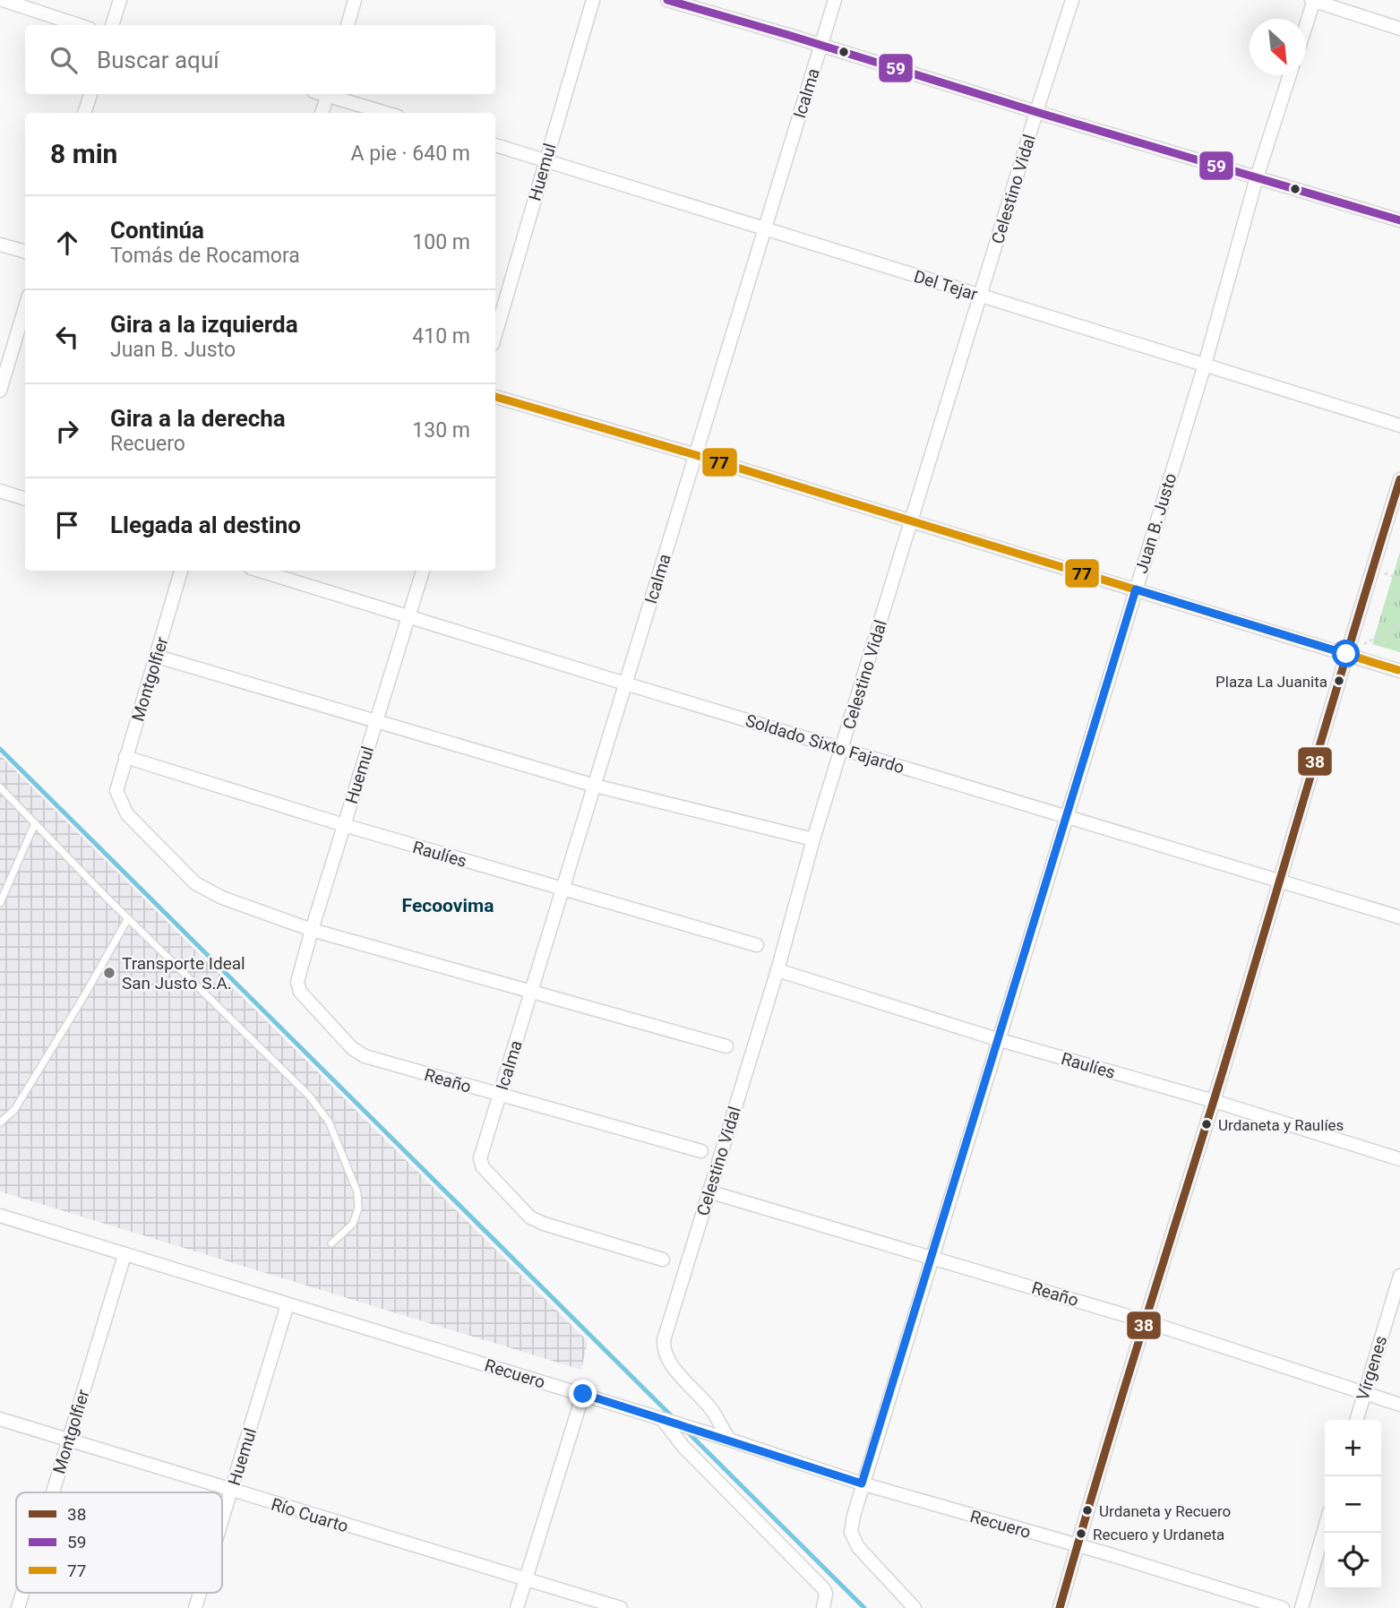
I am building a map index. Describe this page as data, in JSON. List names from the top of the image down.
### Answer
{
  "streets": {
    "street": [
      "Icalma",
      "Huemul",
      "Celestino Vidal",
      "Del Tejar",
      "Juan B. Justo",
      "Montgolfier",
      "Soldado Sixto Fajardo",
      "Raulíes",
      "Reaño",
      "Vírgenes",
      "Recuero",
      "Río Cuarto"
    ]
  },
  "crossings": [
    ["Icalma", "Del Tejar"],
    ["Icalma", "Soldado Sixto Fajardo"],
    ["Icalma", "Raulíes"],
    ["Icalma", "Reaño"],
    ["Huemul", "Del Tejar"],
    ["Huemul", "Montgolfier"],
    ["Huemul", "Soldado Sixto Fajardo"],
    ["Huemul", "Raulíes"],
    ["Huemul", "Reaño"],
    ["Huemul", "Recuero"],
    ["Huemul", "Río Cuarto"],
    ["Celestino Vidal", "Del Tejar"],
    ["Celestino Vidal", "Soldado Sixto Fajardo"],
    ["Celestino Vidal", "Raulíes"],
    ["Celestino Vidal", "Reaño"],
    ["Celestino Vidal", "Recuero"],
    ["Del Tejar", "Juan B. Justo"],
    ["Juan B. Justo", "Soldado Sixto Fajardo"],
    ["Juan B. Justo", "Raulíes"],
    ["Juan B. Justo", "Reaño"],
    ["Juan B. Justo", "Recuero"],
    ["Montgolfier", "Raulíes"],
    ["Montgolfier", "Recuero"],
    ["Montgolfier", "Río Cuarto"],
    ["Reaño", "Vírgenes"]
  ],
  "districts": ["Fecoovima"],
  "places": [
    "Plaza La Juanita",
    "Transporte Ideal San Justo S.A.",
    "Urdaneta y Raulíes",
    "Urdaneta y Recuero",
    "Recuero y Urdaneta"
  ],
  "lines": ["transit line 59", "transit line 77", "transit line 38"],
  "legend": ["38", "59", "77"],
  "north": "bottom right",
  "page": {
    "search": "Buscar aquí",
    "heading": ["8 min", "A pie · 640 m"],
    "list": [
      ["Continúa", "Tomás de Rocamora", "100 m"],
      ["Gira a la izquierda", "Juan B. Justo", "410 m"],
      ["Gira a la derecha", "Recuero", "130 m"],
      "Llegada al destino"
    ],
    "map_buttons": ["+", "−"]
  }
}
